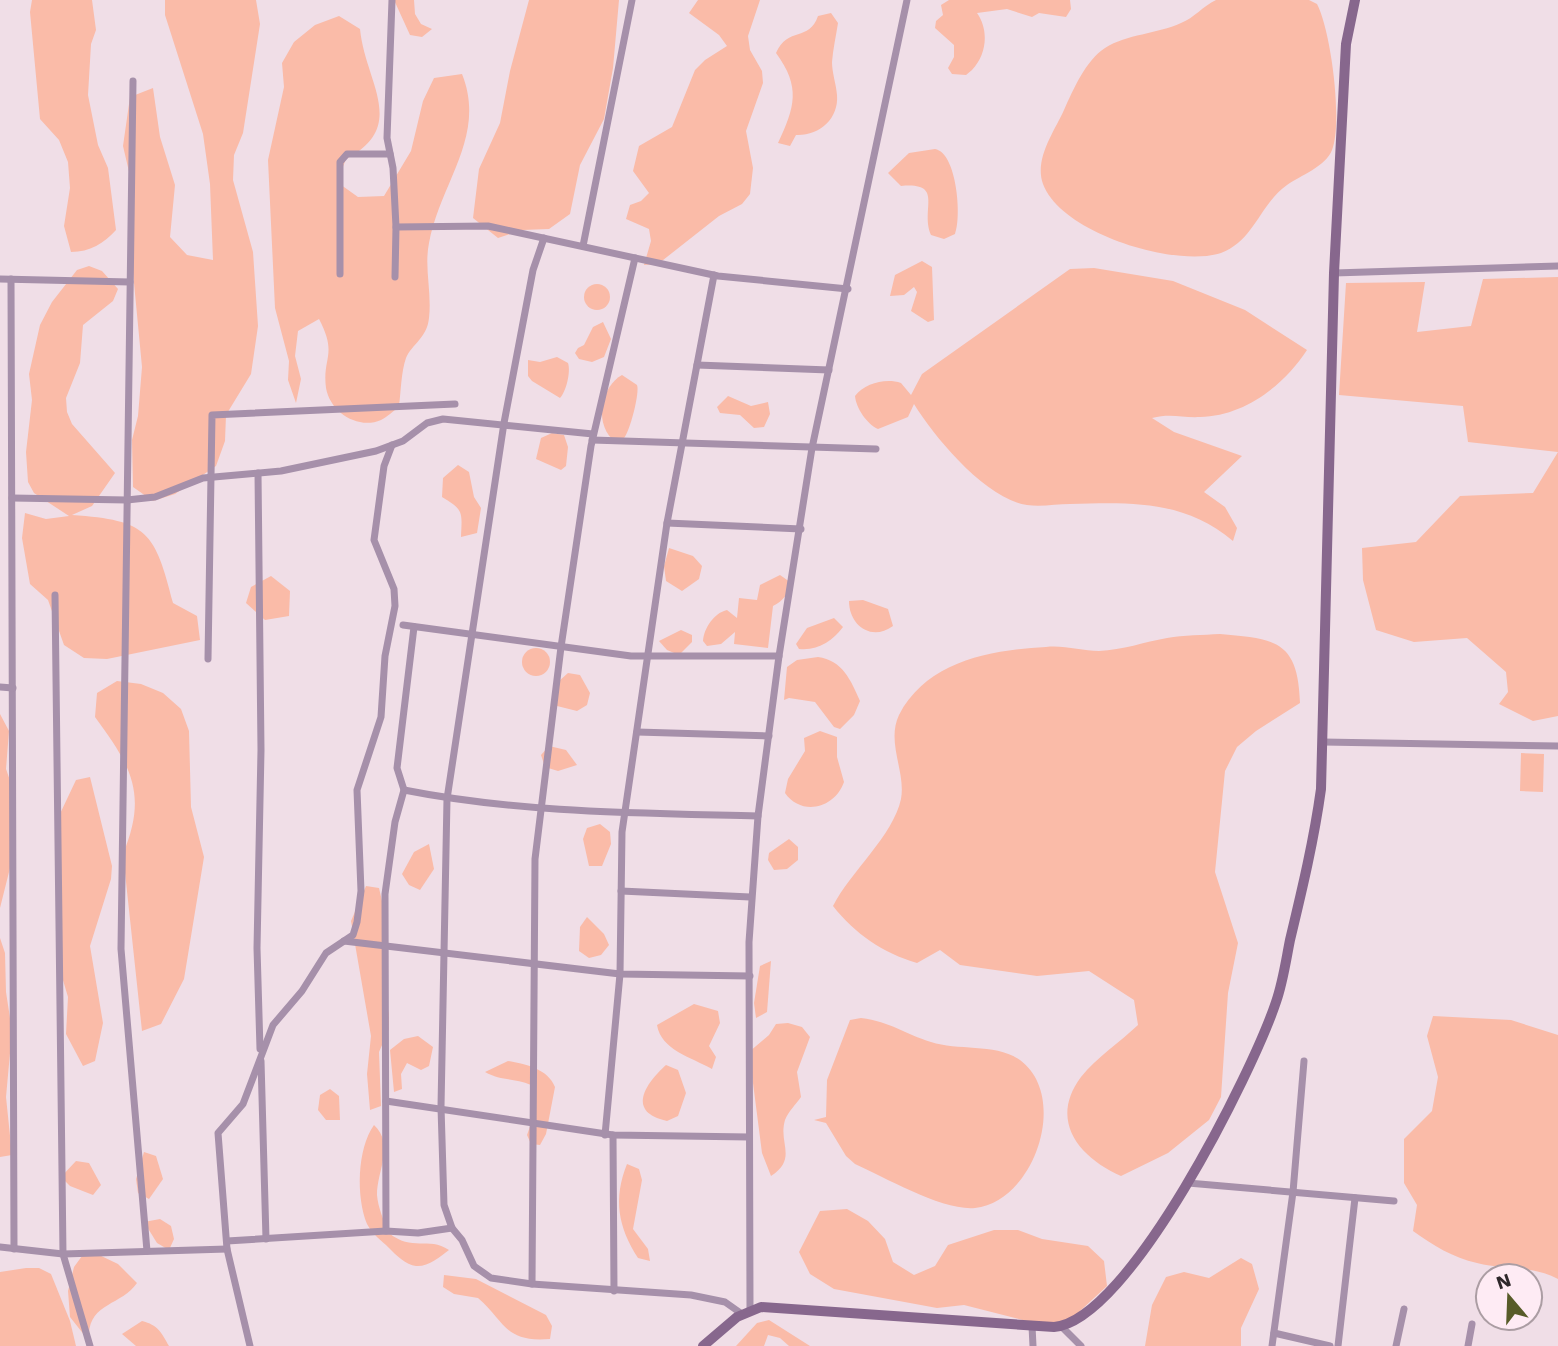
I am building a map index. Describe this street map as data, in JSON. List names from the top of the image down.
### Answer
{
  "north": "top"
}
